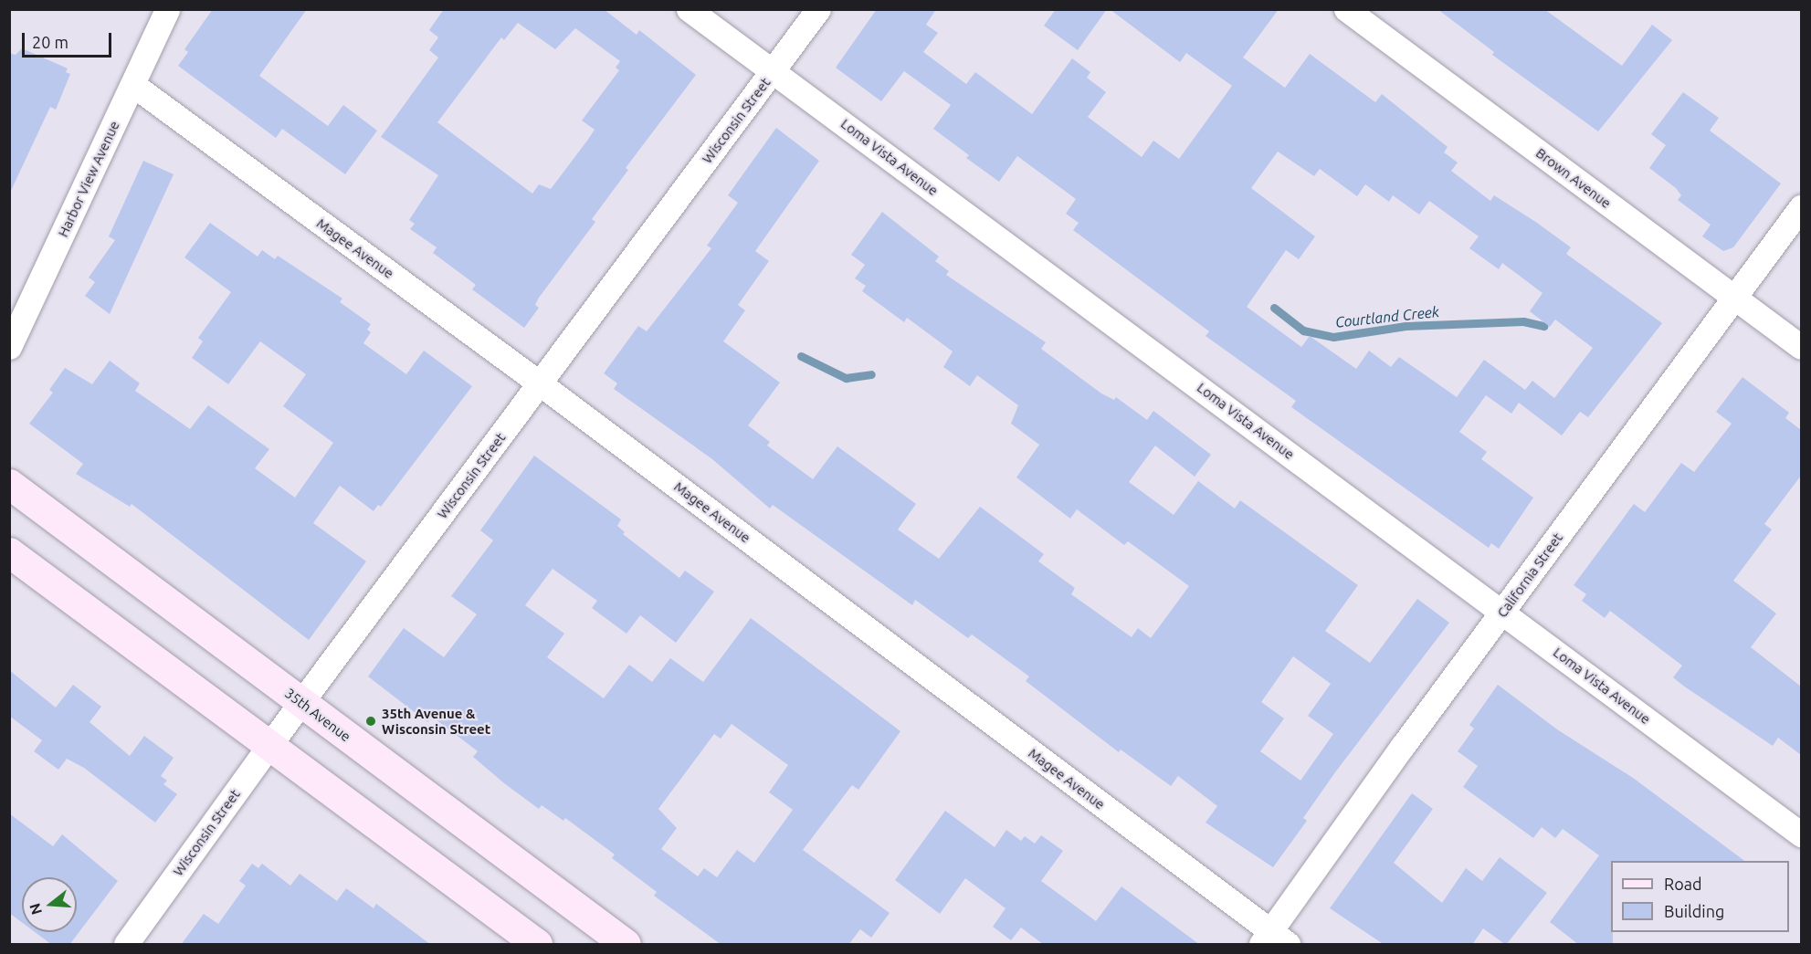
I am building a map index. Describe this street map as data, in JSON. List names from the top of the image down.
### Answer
{
  "streets": {
    "main road": ["35th Avenue"],
    "street": [
      "Wisconsin Street",
      "Loma Vista Avenue",
      "Brown Avenue",
      "Harbor View Avenue",
      "Magee Avenue",
      "California Street"
    ]
  },
  "crossings": [
    ["Wisconsin Street", "Loma Vista Avenue"],
    ["Wisconsin Street", "Magee Avenue"],
    ["Wisconsin Street", "35th Avenue"],
    ["Loma Vista Avenue", "California Street"],
    ["Brown Avenue", "California Street"],
    ["Harbor View Avenue", "Magee Avenue"],
    ["Magee Avenue", "California Street"]
  ],
  "water": ["Courtland Creek"],
  "places": ["35th Avenue & Wisconsin Street"],
  "legend": ["Road", "Building"],
  "scale_bar": "20 m",
  "north": "left"
}
